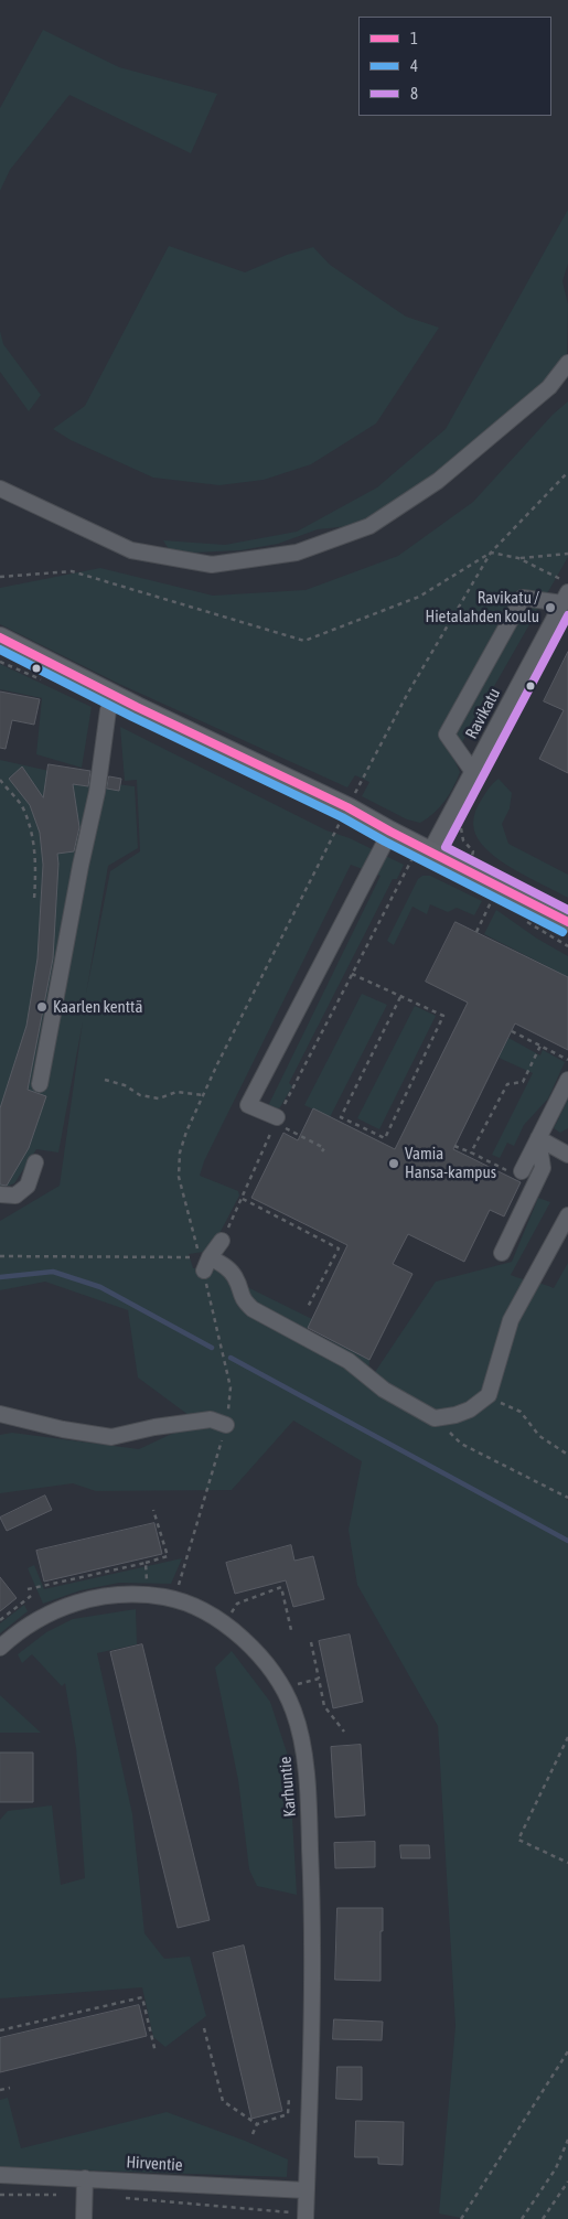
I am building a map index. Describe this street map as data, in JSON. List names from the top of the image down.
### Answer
{
  "streets": {
    "street": ["Ravikatu", "Karhuntie", "Hirventie"]
  },
  "crossings": [
    ["Karhuntie", "Hirventie"]
  ],
  "places": ["Ravikatu / Hietalahden koulu", "Kaarlen kenttä", "Vamia Hansa-kampus"],
  "lines": ["transit line 8", "transit line 1", "transit line 4"],
  "legend": ["1", "4", "8"]
}
